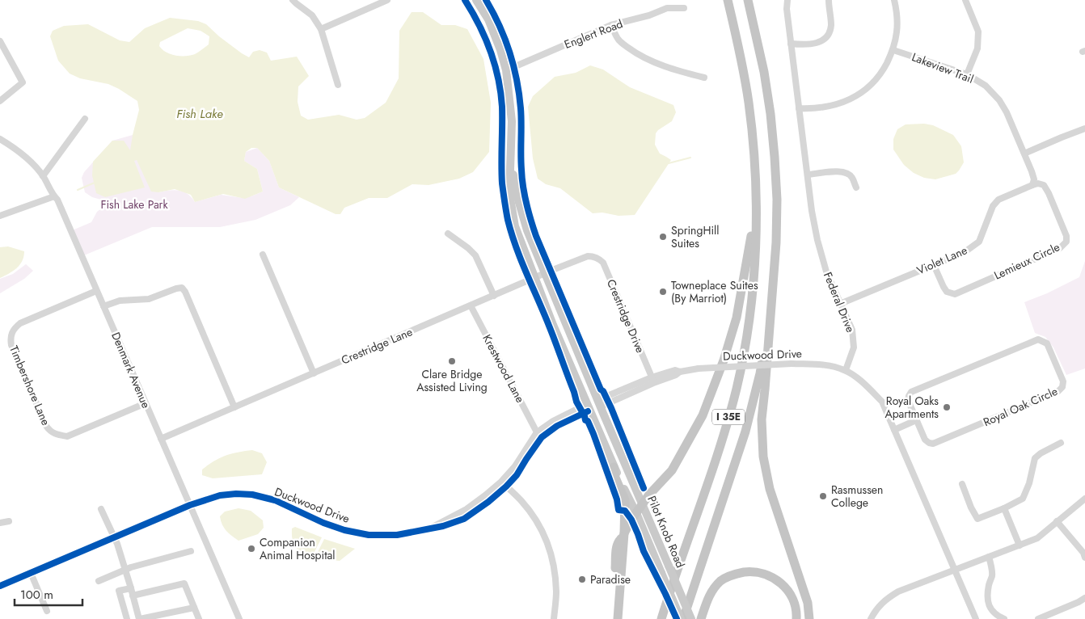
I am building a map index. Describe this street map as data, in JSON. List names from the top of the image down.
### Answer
{
  "streets": {
    "highway": ["I 35E"],
    "main road": ["Duckwood Drive", "Pilot Knob Road"],
    "street": [
      "Englert Road",
      "Lakeview Trail",
      "Violet Lane",
      "Lemieux Circle",
      "Federal Drive",
      "Crestridge Drive",
      "Crestridge Lane",
      "Krestwood Lane",
      "Denmark Avenue",
      "Timbershore Lane",
      "Royal Oak Circle"
    ]
  },
  "crossings": [
    ["Englert Road", "Pilot Knob Road"],
    ["Violet Lane", "Lemieux Circle"],
    ["Violet Lane", "Federal Drive"],
    ["Federal Drive", "Duckwood Drive"],
    ["Crestridge Drive", "Crestridge Lane"],
    ["Crestridge Drive", "Duckwood Drive"],
    ["Crestridge Lane", "Krestwood Lane"],
    ["Crestridge Lane", "Denmark Avenue"],
    ["Crestridge Lane", "Pilot Knob Road"],
    ["Duckwood Drive", "Krestwood Lane"],
    ["Duckwood Drive", "Denmark Avenue"],
    ["Duckwood Drive", "Pilot Knob Road"],
    ["Denmark Avenue", "Timbershore Lane"],
    ["I 35E", "Pilot Knob Road"]
  ],
  "water": ["Fish Lake"],
  "parks": ["Fish Lake Park"],
  "places": [
    "SpringHill Suites",
    "Towneplace Suites (By Marriot)",
    "Clare Bridge Assisted Living",
    "Royal Oaks Apartments",
    "Rasmussen College",
    "Companion Animal Hospital",
    "Paradise"
  ],
  "scale_bar": "100 m"
}
